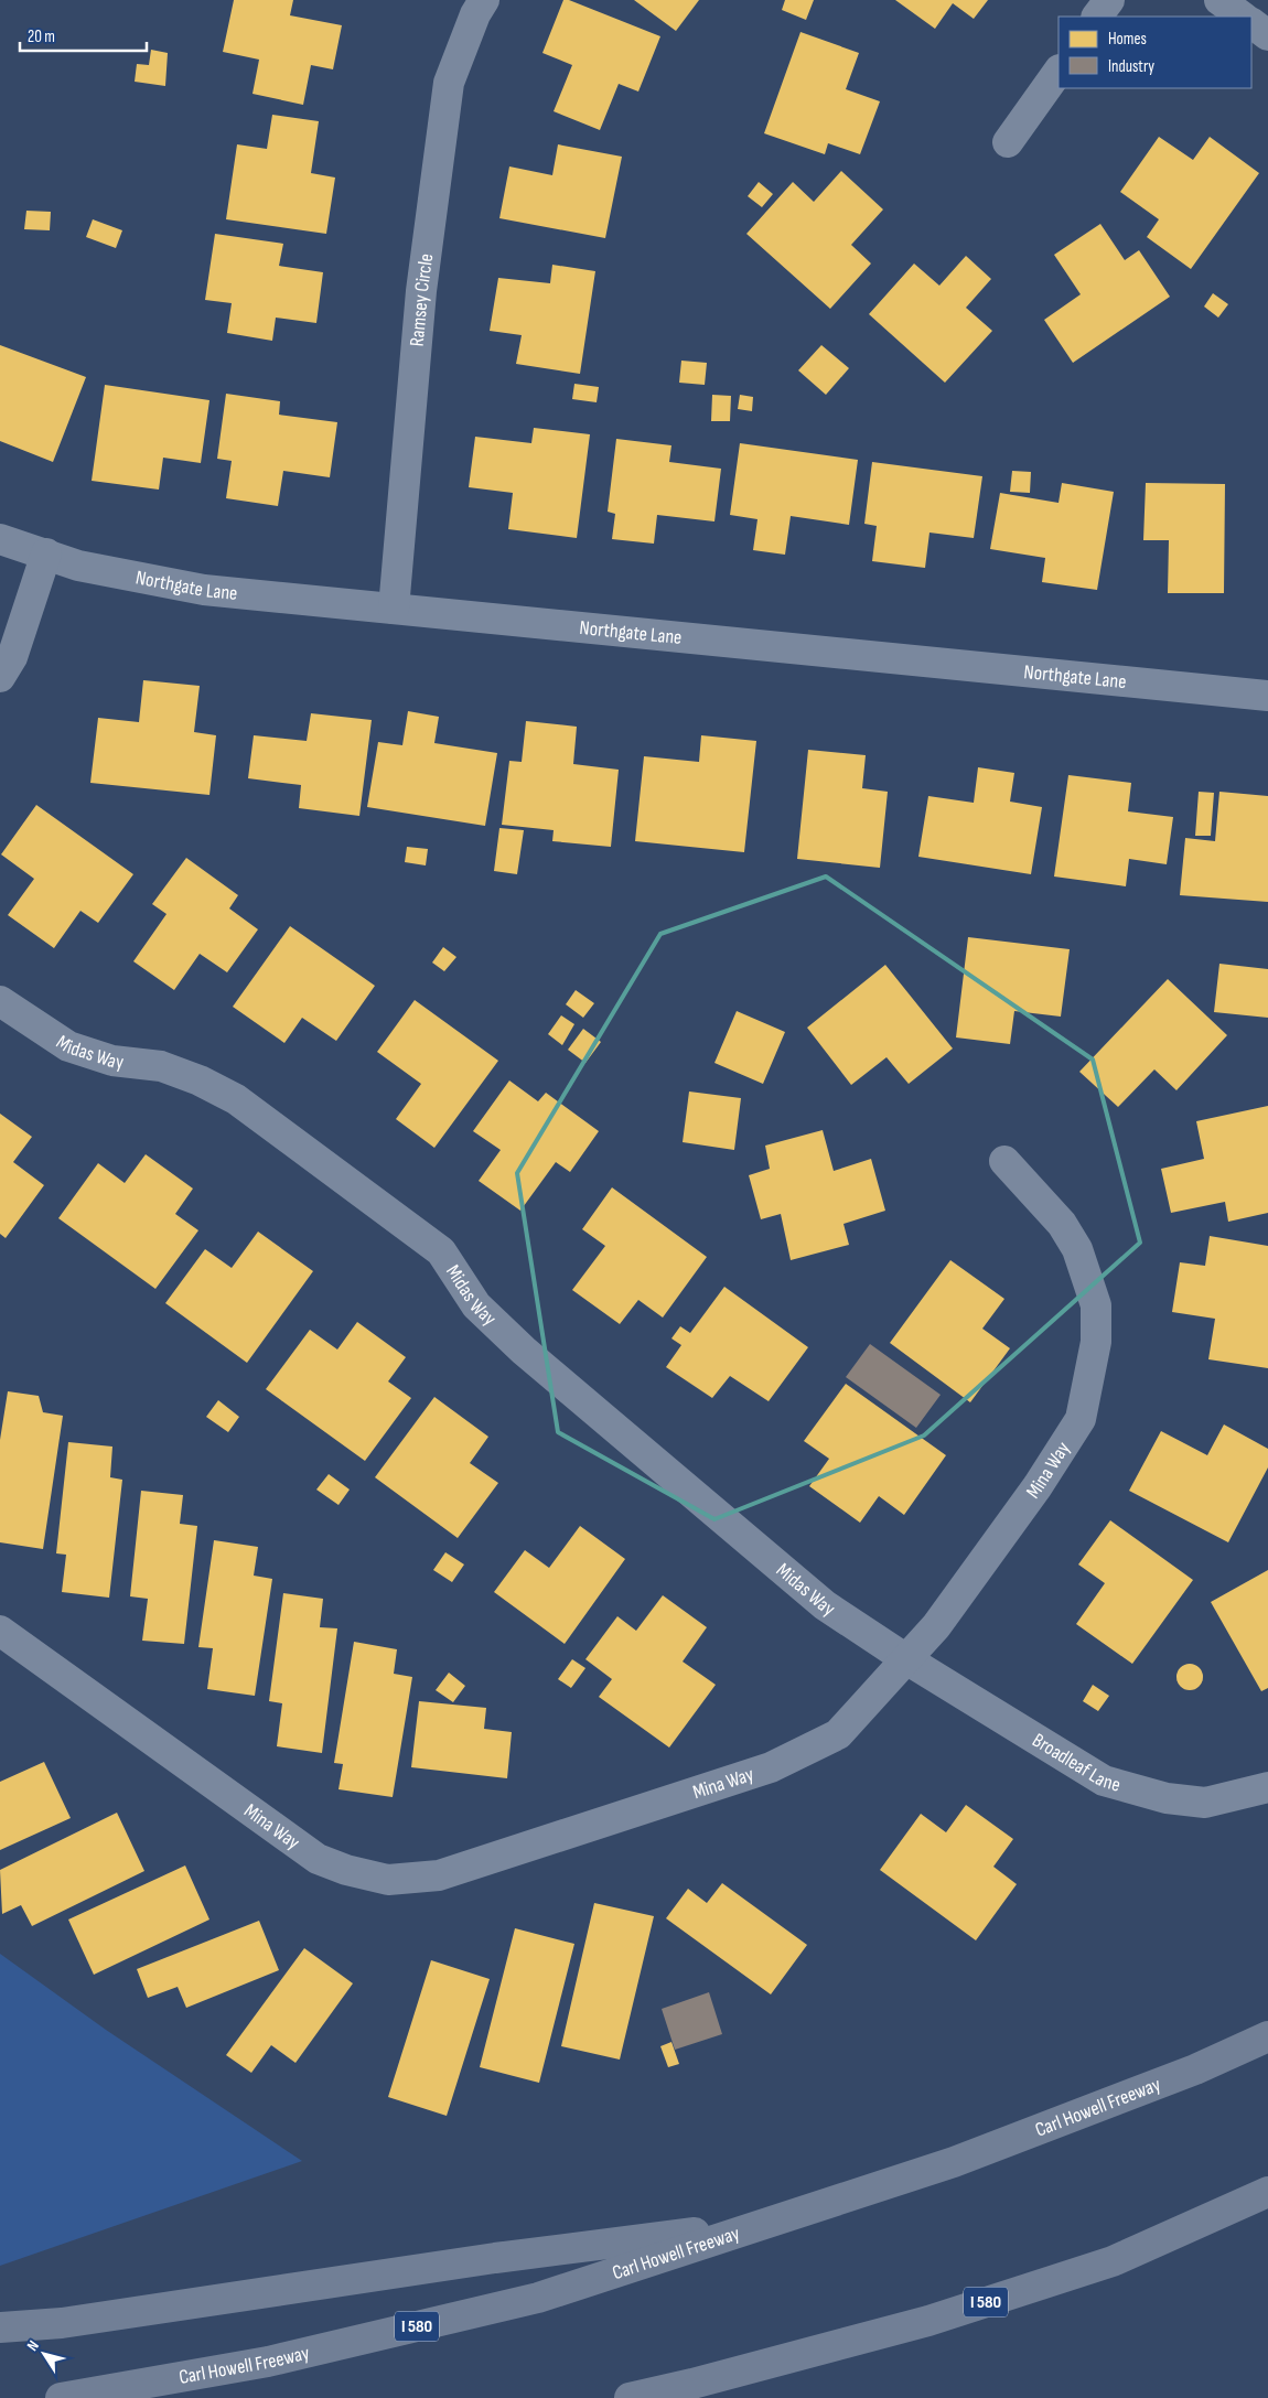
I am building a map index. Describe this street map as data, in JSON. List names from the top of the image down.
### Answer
{
  "streets": {
    "highway": ["Carl Howell Freeway", "I 580"],
    "street": [
      "Ramsey Circle",
      "Northgate Lane",
      "Midas Way",
      "Mina Way",
      "Broadleaf Lane"
    ]
  },
  "crossings": [
    ["Ramsey Circle", "Northgate Lane"],
    ["Midas Way", "Mina Way"],
    ["Midas Way", "Broadleaf Lane"],
    ["Mina Way", "Broadleaf Lane"]
  ],
  "legend": ["Homes", "Industry"],
  "scale_bar": "20 m",
  "north": "top left"
}
